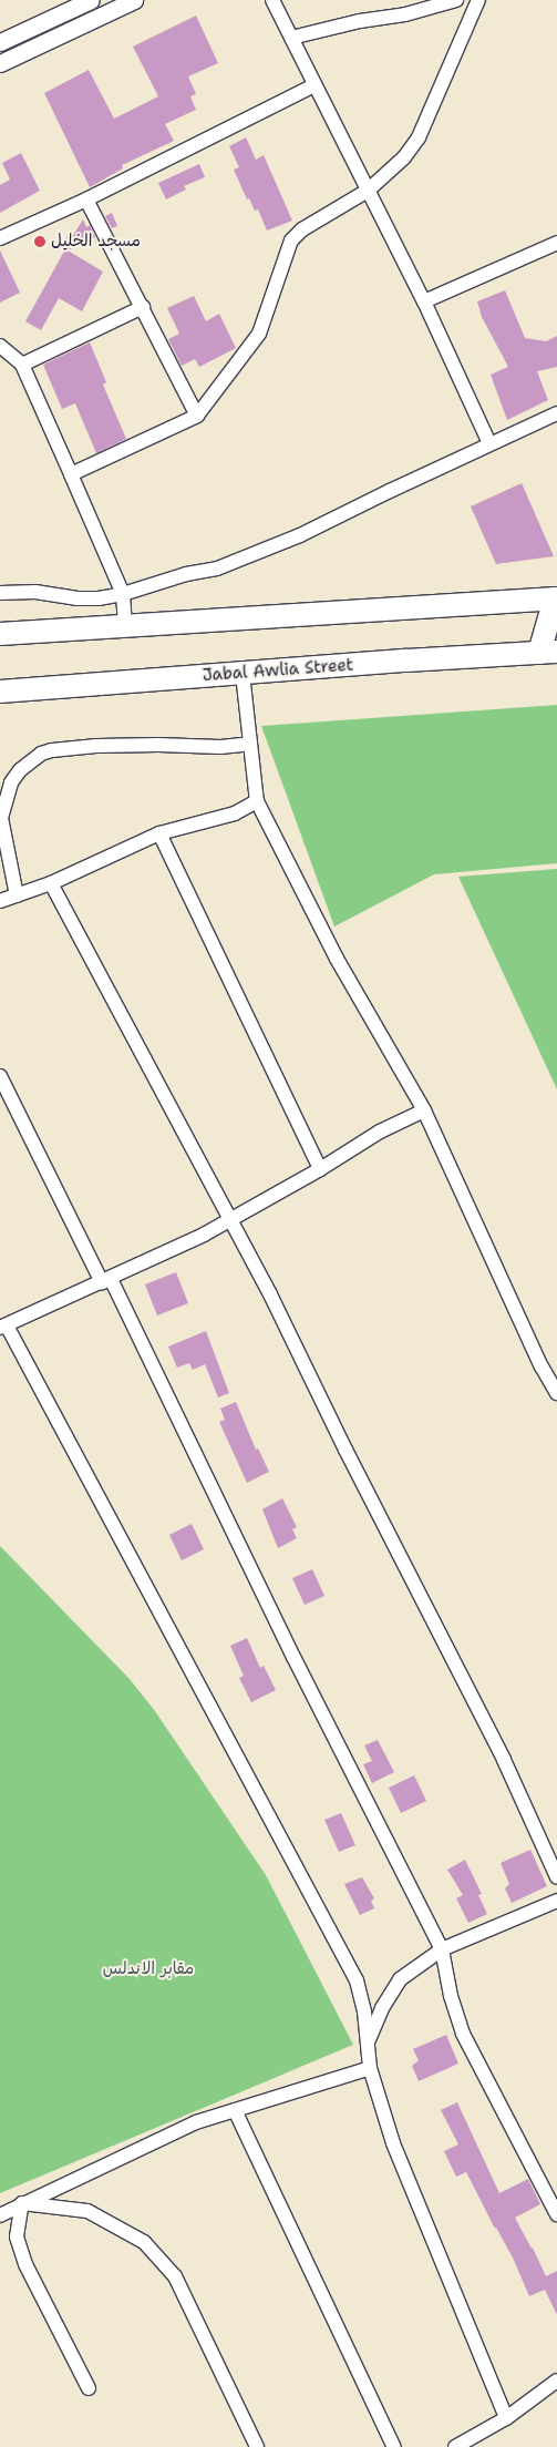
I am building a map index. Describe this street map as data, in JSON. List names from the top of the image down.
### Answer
{
  "streets": {
    "highway": ["Jabal Awlia Street"]
  },
  "parks": ["مقابر الاندلس"],
  "places": ["مسجد الخليل"]
}
